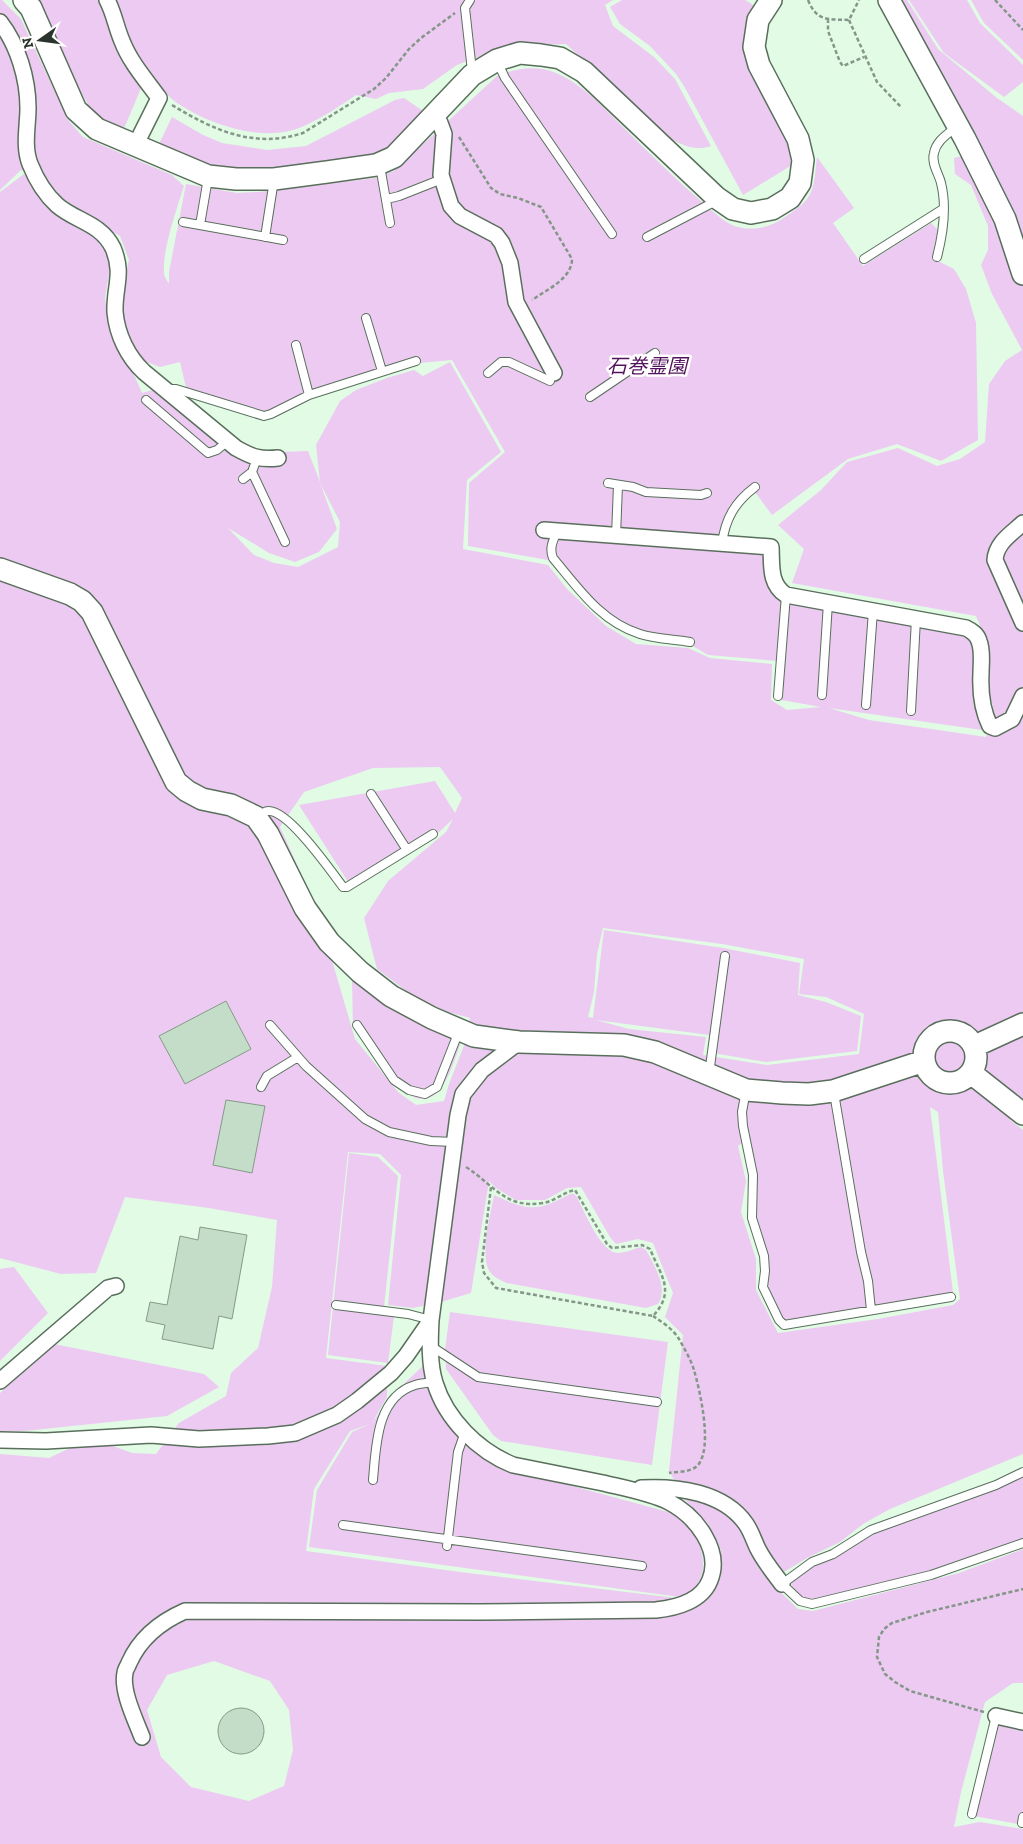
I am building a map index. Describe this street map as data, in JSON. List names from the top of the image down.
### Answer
{
  "parks": ["石巻霊園"],
  "north": "left"
}
